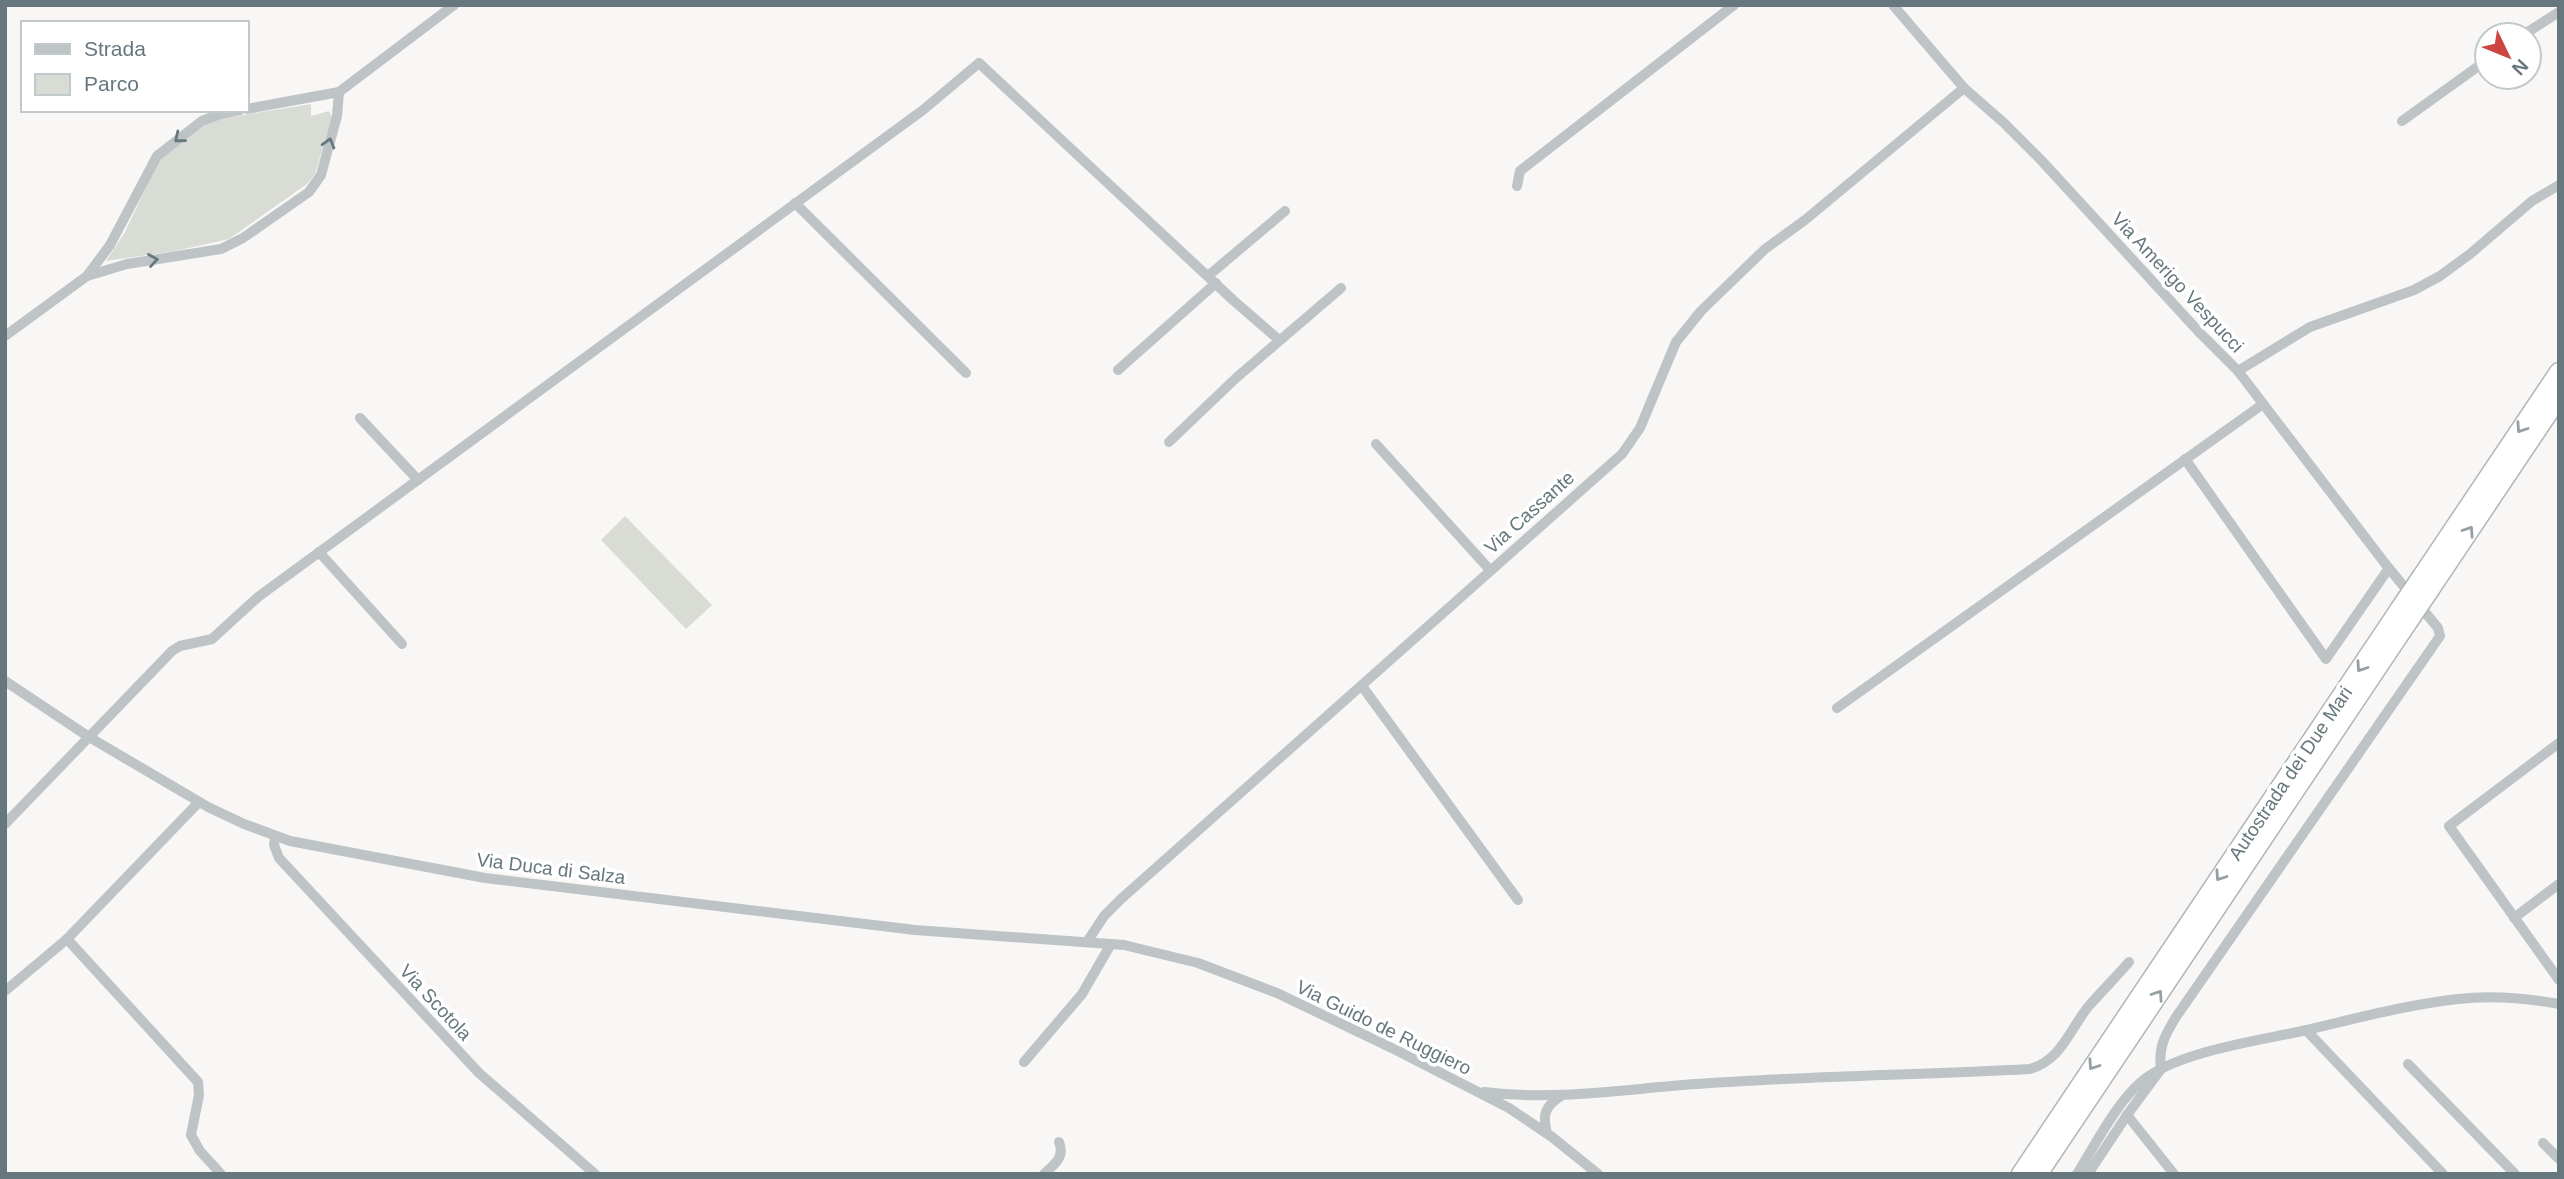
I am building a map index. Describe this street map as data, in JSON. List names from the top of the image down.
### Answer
{
  "streets": {
    "highway": ["Autostrada dei Due Mari"],
    "street": [
      "Via Amerigo Vespucci",
      "Via Cassante",
      "Via Duca di Salza",
      "Via Scotola",
      "Via Guido de Ruggiero"
    ]
  },
  "crossings": [
    ["Via Amerigo Vespucci", "Via Cassante"],
    ["Via Cassante", "Via Duca di Salza"],
    ["Via Duca di Salza", "Via Scotola"],
    ["Via Duca di Salza", "Via Guido de Ruggiero"]
  ],
  "legend": ["Strada", "Parco"],
  "north": "bottom right"
}
